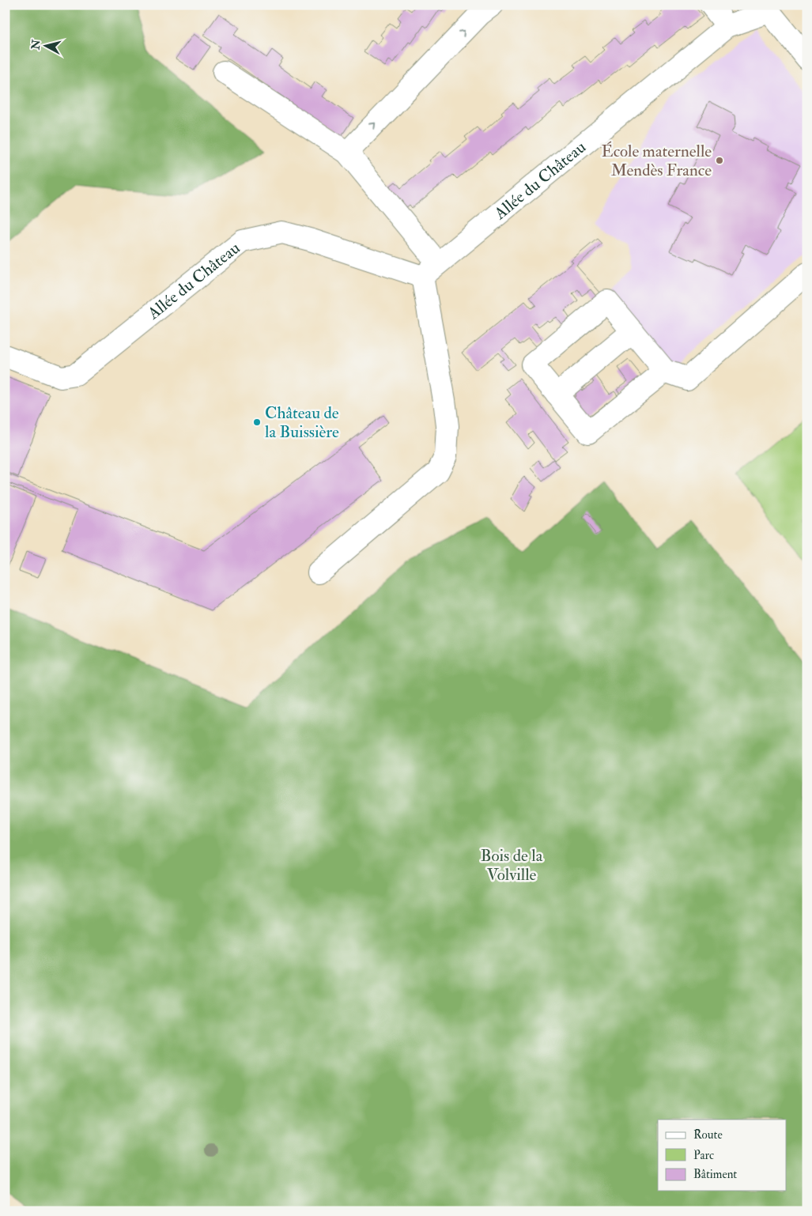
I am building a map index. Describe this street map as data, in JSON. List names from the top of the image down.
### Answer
{
  "streets": {
    "street": ["Allée du Château"]
  },
  "parks": ["Bois de la Volville"],
  "places": ["École maternelle Mendès France", "Château de la Buissière"],
  "legend": ["Route", "Parc", "Bâtiment"],
  "north": "left"
}
